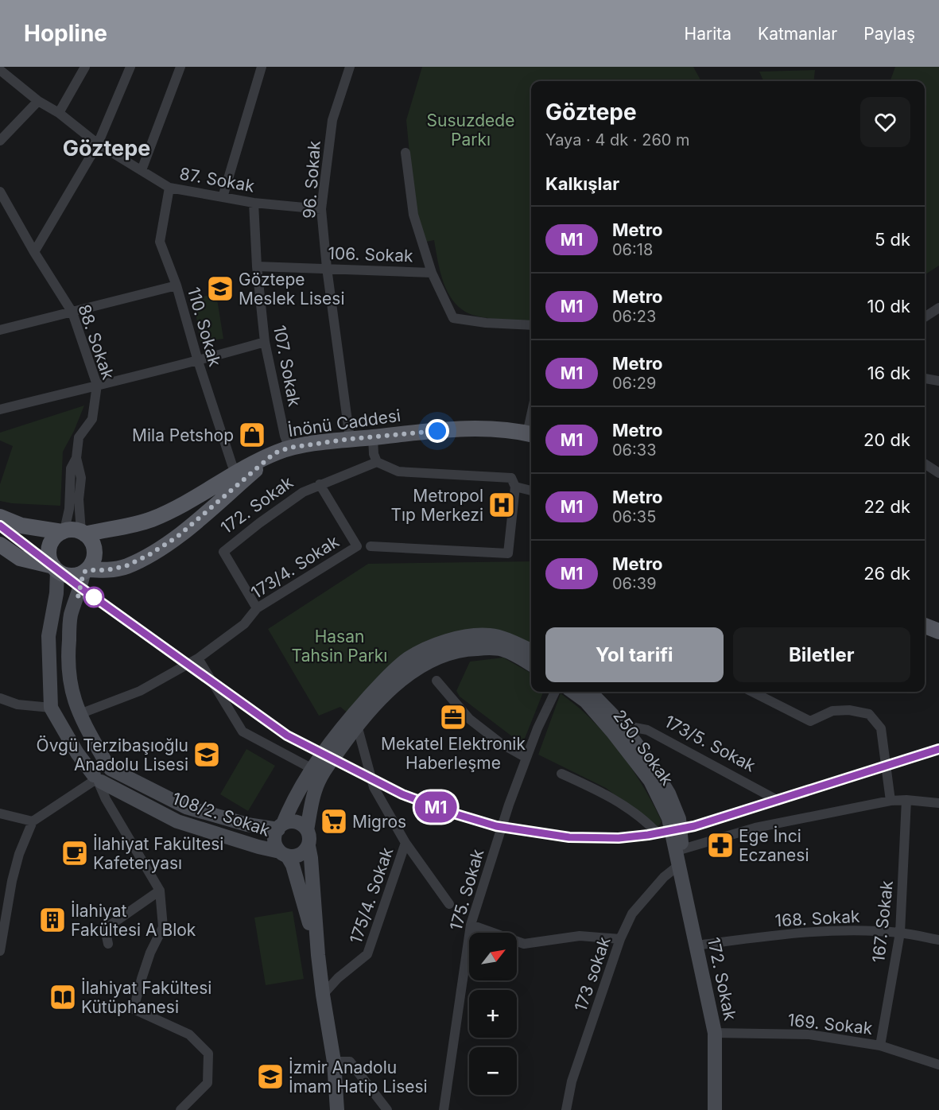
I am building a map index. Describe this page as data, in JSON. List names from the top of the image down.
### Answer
{
  "streets": {
    "main road": [
      "İnönü Caddesi",
      "172. Sokak",
      "250. Sokak",
      "108/2. Sokak"
    ],
    "street": [
      "87. Sokak",
      "96. Sokak",
      "106. Sokak",
      "110. Sokak",
      "88. Sokak",
      "107. Sokak",
      "173/4. Sokak",
      "173/5. Sokak",
      "175. Sokak",
      "175/4. Sokak",
      "168. Sokak",
      "167. Sokak",
      "173 sokak",
      "169. Sokak"
    ]
  },
  "crossings": [
    ["87. Sokak", "96. Sokak"],
    ["87. Sokak", "110. Sokak"],
    ["87. Sokak", "107. Sokak"],
    ["96. Sokak", "106. Sokak"],
    ["96. Sokak", "İnönü Caddesi"],
    ["106. Sokak", "107. Sokak"],
    ["110. Sokak", "İnönü Caddesi"],
    ["88. Sokak", "İnönü Caddesi"],
    ["88. Sokak", "108/2. Sokak"],
    ["107. Sokak", "İnönü Caddesi"],
    ["İnönü Caddesi", "108/2. Sokak"],
    ["172. Sokak", "173/4. Sokak"],
    ["172. Sokak", "250. Sokak"],
    ["172. Sokak", "168. Sokak"],
    ["172. Sokak", "173 sokak"],
    ["172. Sokak", "169. Sokak"],
    ["173/5. Sokak", "250. Sokak"],
    ["250. Sokak", "173 sokak"],
    ["168. Sokak", "167. Sokak"],
    ["167. Sokak", "169. Sokak"]
  ],
  "districts": ["Göztepe"],
  "parks": ["Susuzdede Parkı", "Hasan Tahsin Parkı"],
  "places": {
    "school or university": ["Göztepe Meslek Lisesi", "Övgü Terzibaşıoğlu Anadolu Lisesi", "İzmir Anadolu İmam Hatip Lisesi"],
    "shop": ["Mila Petshop"],
    "hospital": ["Metropol Tıp Merkezi"],
    "office": ["Mekatel Elektronik Haberleşme"],
    "supermarket": ["Migros"],
    "pharmacy": ["Ege İnci Eczanesi"],
    "cafe": ["İlahiyat Fakültesi Kafeteryası"],
    "building": ["İlahiyat Fakültesi A Blok"],
    "library": ["İlahiyat Fakültesi Kütüphanesi"]
  },
  "lines": ["metro line M1"],
  "north": "top right",
  "page": {
    "header": "Hopline",
    "nav": ["Harita", "Katmanlar", "Paylaş"],
    "on_map": "M1",
    "heading": [
      ["Göztepe", "Yaya · 4 dk · 260 m"],
      "Kalkışlar"
    ],
    "list": [
      {
        "mark": "M1",
        "name": "Metro",
        "note": "06:18",
        "value": "5 dk"
      },
      {
        "mark": "M1",
        "name": "Metro",
        "note": "06:23",
        "value": "10 dk"
      },
      {
        "mark": "M1",
        "name": "Metro",
        "note": "06:29",
        "value": "16 dk"
      },
      {
        "mark": "M1",
        "name": "Metro",
        "note": "06:33",
        "value": "20 dk"
      },
      {
        "mark": "M1",
        "name": "Metro",
        "note": "06:35",
        "value": "22 dk"
      },
      {
        "mark": "M1",
        "name": "Metro",
        "note": "06:39",
        "value": "26 dk"
      }
    ],
    "buttons": ["Yol tarifi", "Biletler"],
    "map_buttons": ["+", "−"]
  }
}
